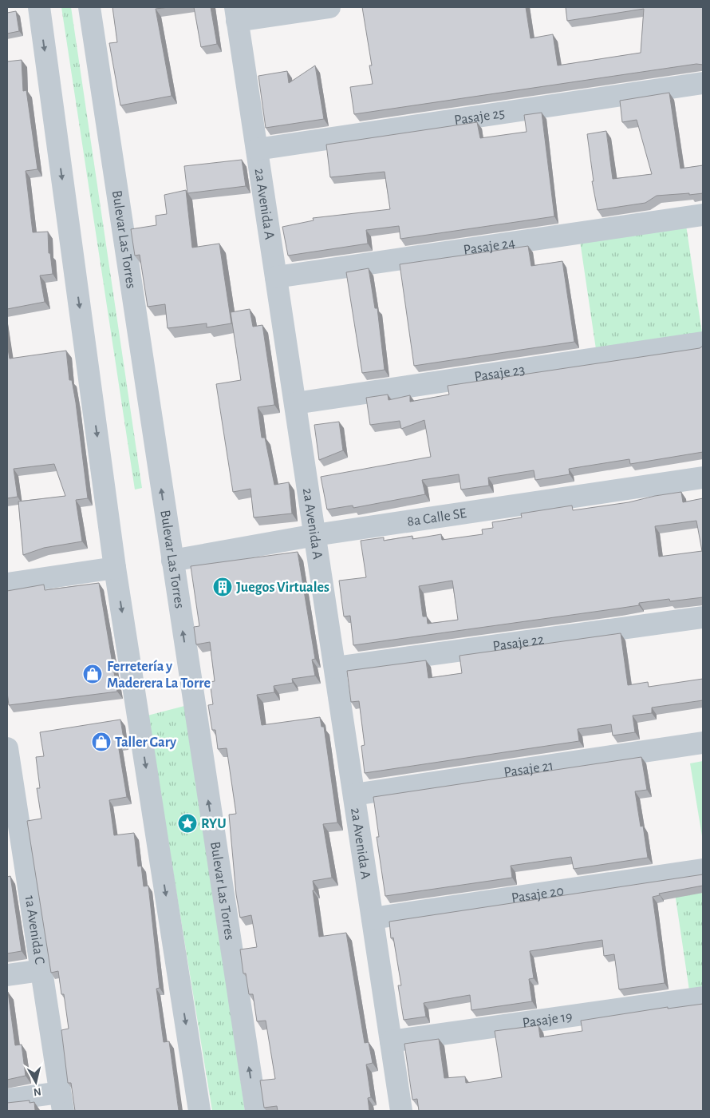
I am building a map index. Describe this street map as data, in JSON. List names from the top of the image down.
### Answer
{
  "streets": {
    "street": [
      "Pasaje 25",
      "2a Avenida A",
      "Bulevar Las Torres",
      "Pasaje 24",
      "Pasaje 23",
      "8a Calle SE",
      "Pasaje 22",
      "Pasaje 21",
      "Pasaje 20",
      "1a Avenida C",
      "Pasaje 19"
    ]
  },
  "crossings": [
    ["Pasaje 25", "2a Avenida A"],
    ["2a Avenida A", "Pasaje 24"],
    ["2a Avenida A", "Pasaje 23"],
    ["2a Avenida A", "8a Calle SE"],
    ["2a Avenida A", "Pasaje 22"],
    ["2a Avenida A", "Pasaje 21"],
    ["2a Avenida A", "Pasaje 20"],
    ["2a Avenida A", "Pasaje 19"],
    ["Bulevar Las Torres", "8a Calle SE"]
  ],
  "places": {
    "building": ["Juegos Virtuales"],
    "shop": ["Ferretería y Maderera La Torre", "Taller Gary"],
    "place": ["RYU"]
  },
  "north": "bottom"
}
